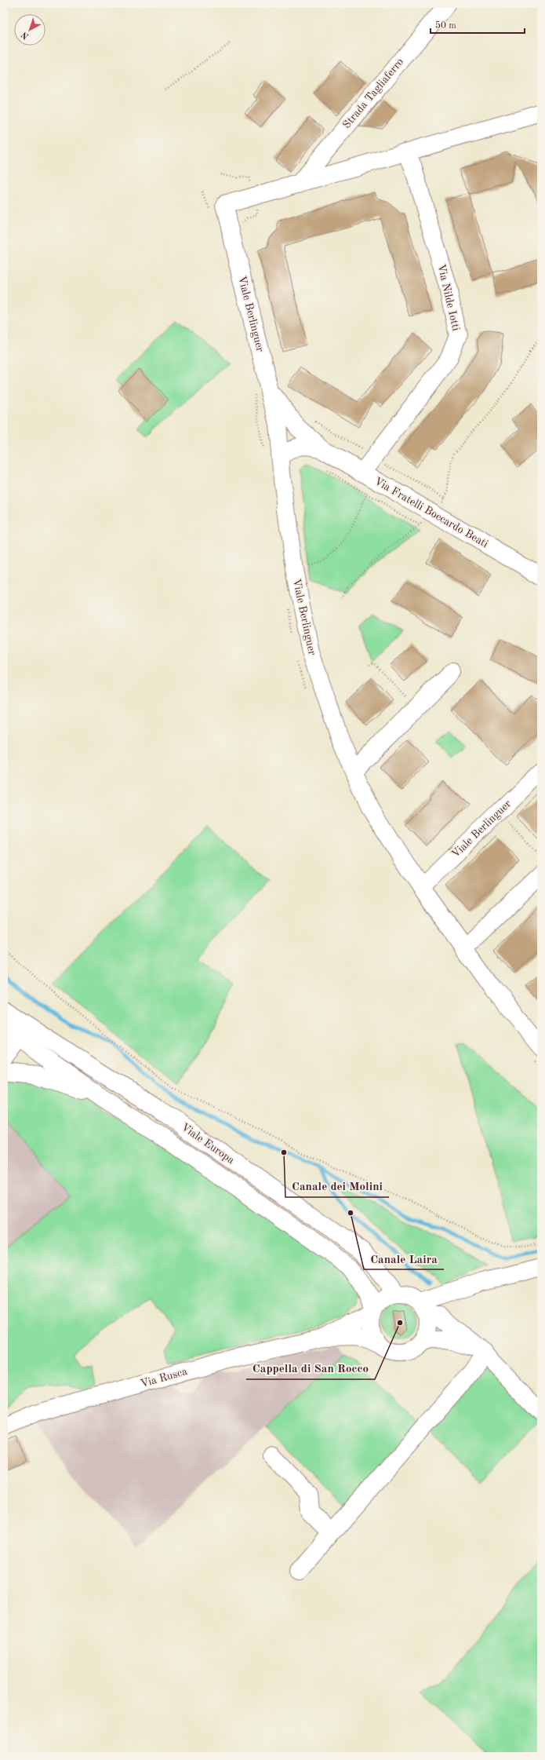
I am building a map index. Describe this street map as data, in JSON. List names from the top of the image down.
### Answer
{
  "streets": {
    "street": [
      "Strada Tagliaferro",
      "Via Nilde Iotti",
      "Viale Berlinguer",
      "Via Fratelli Boccardo Beati",
      "Viale Europa",
      "Via Rusca"
    ]
  },
  "crossings": [
    ["Via Nilde Iotti", "Via Fratelli Boccardo Beati"],
    ["Viale Berlinguer", "Via Fratelli Boccardo Beati"],
    ["Viale Europa", "Via Rusca"]
  ],
  "places": ["Canale dei Molini", "Canale Laira", "Cappella di San Rocco"],
  "scale_bar": "50 m",
  "north": "bottom left"
}
